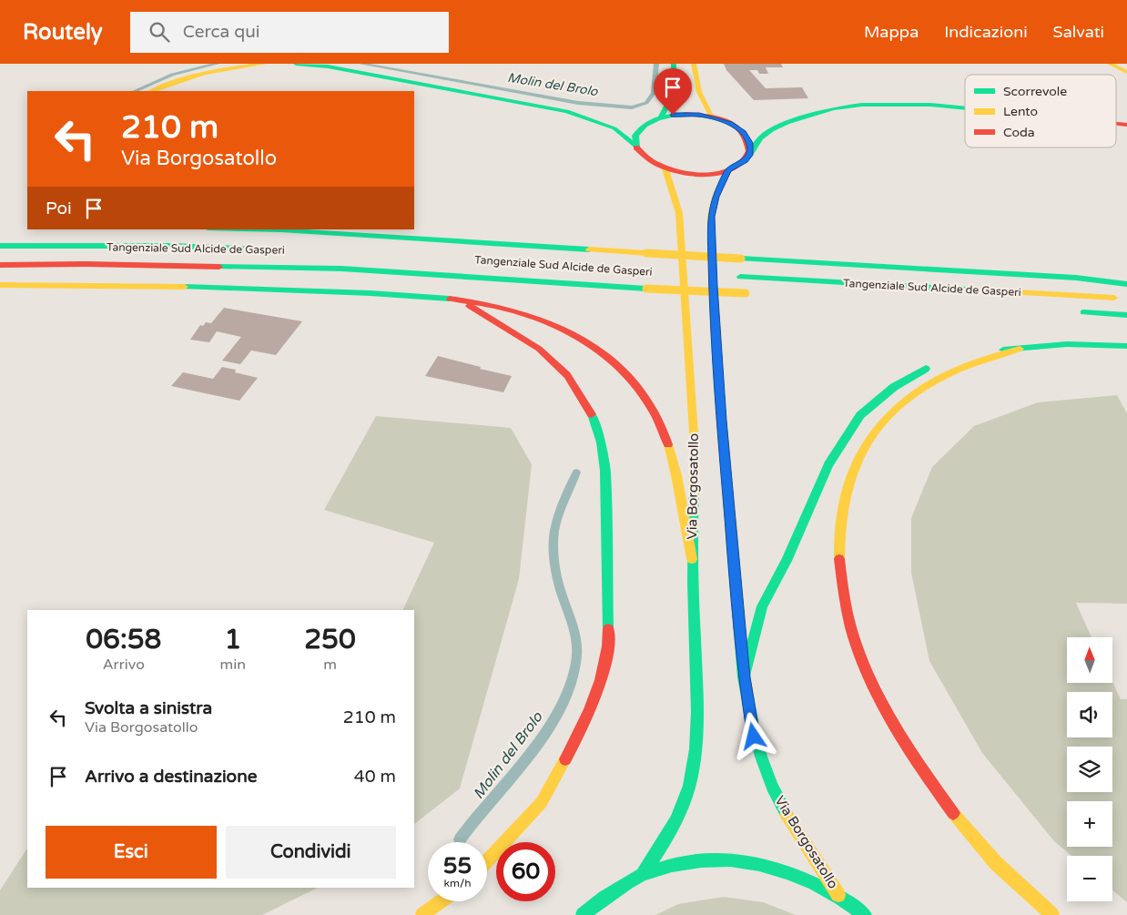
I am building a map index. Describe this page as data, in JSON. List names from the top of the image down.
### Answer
{
  "streets": {
    "main road": ["Tangenziale Sud Alcide de Gasperi", "Via Borgosatollo"]
  },
  "water": ["Molin del Brolo"],
  "legend": ["Scorrevole", "Lento", "Coda"],
  "north": "top",
  "page": {
    "header": "Routely",
    "search": "Cerca qui",
    "nav": ["Mappa", "Indicazioni", "Salvati"],
    "turn": ["210 m", "Via Borgosatollo"],
    "then": "Poi",
    "eta": [
      "06:58",
      "Arrivo",
      "1",
      "min",
      "250",
      "m"
    ],
    "map_buttons": ["+", "−"],
    "list": [
      {
        "name": "Svolta a sinistra",
        "note": "Via Borgosatollo",
        "value": "210 m"
      },
      {
        "name": "Arrivo a destinazione",
        "value": "40 m"
      }
    ],
    "buttons": ["Esci", "Condividi"],
    "speed": "55 km/h",
    "limit": "60"
  }
}
